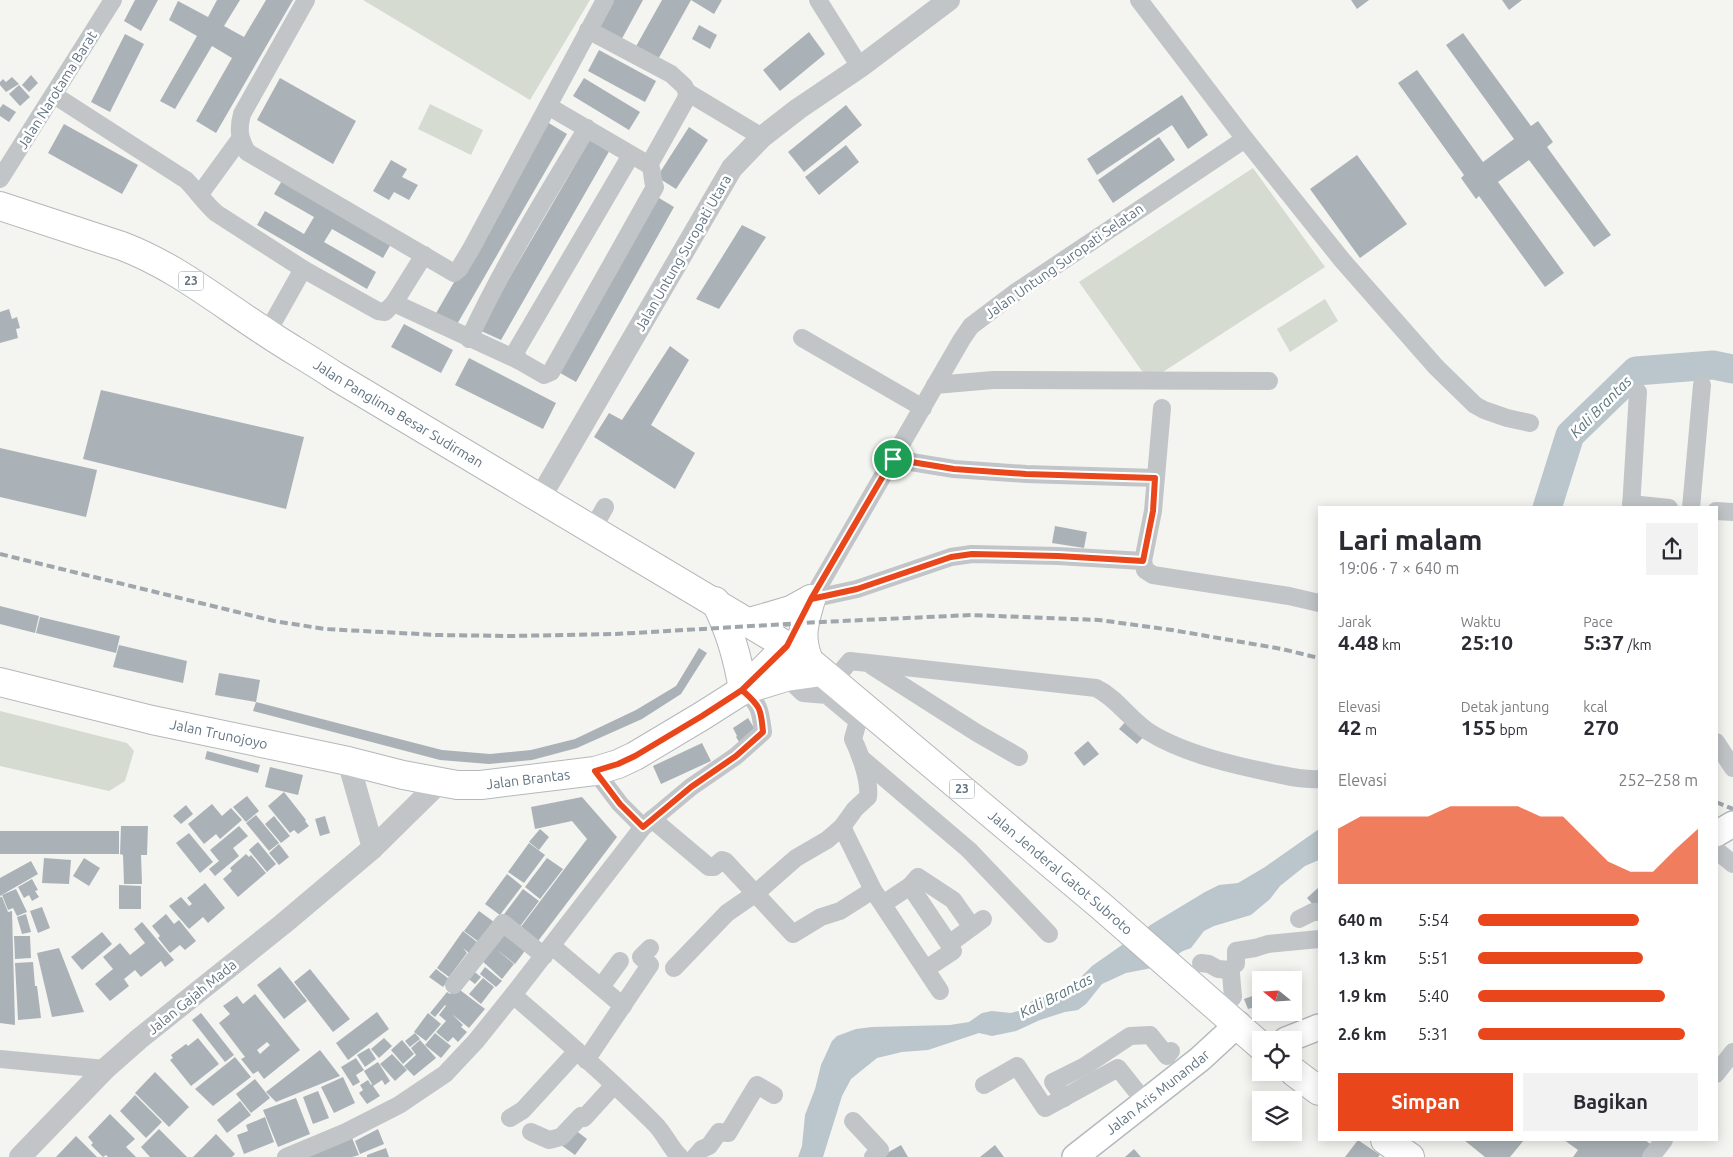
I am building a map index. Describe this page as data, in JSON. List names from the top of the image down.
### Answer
{
  "streets": {
    "main road": [
      "23",
      "Jalan Panglima Besar Sudirman",
      "Jalan Trunojoyo",
      "Jalan Brantas",
      "Jalan Jenderal Gatot Subroto",
      "Jalan Aris Munandar"
    ],
    "street": [
      "Jalan Narotama Barat",
      "Jalan Untung Suropati Utara",
      "Jalan Untung Suropati Selatan",
      "Jalan Gajah Mada"
    ]
  },
  "crossings": [
    ["Jalan Untung Suropati Utara", "Jalan Panglima Besar Sudirman"],
    ["Jalan Untung Suropati Selatan", "Jalan Panglima Besar Sudirman"],
    ["Jalan Untung Suropati Selatan", "Jalan Brantas"],
    ["Jalan Untung Suropati Selatan", "Jalan Jenderal Gatot Subroto"],
    ["Jalan Panglima Besar Sudirman", "Jalan Brantas"],
    ["Jalan Panglima Besar Sudirman", "Jalan Jenderal Gatot Subroto"],
    ["Jalan Trunojoyo", "Jalan Brantas"],
    ["Jalan Trunojoyo", "Jalan Gajah Mada"],
    ["Jalan Brantas", "Jalan Jenderal Gatot Subroto"],
    ["Jalan Brantas", "Jalan Gajah Mada"],
    ["Jalan Jenderal Gatot Subroto", "Jalan Aris Munandar"]
  ],
  "water": ["Kali Brantas"],
  "north": "left",
  "page": {
    "heading": ["Lari malam", "19:06 · 7 × 640 m"],
    "stats": [
      ["Jarak", "4.48 km"],
      ["Waktu", "25:10"],
      ["Pace", "5:37 /km"],
      ["Elevasi", "42 m"],
      ["Detak jantung", "155 bpm"],
      ["kcal", "270"]
    ],
    "chart": ["Elevasi", "252–258 m"],
    "list": [
      {
        "name": "640 m",
        "note": "5:54"
      },
      {
        "name": "1.3 km",
        "note": "5:51"
      },
      {
        "name": "1.9 km",
        "note": "5:40"
      },
      {
        "name": "2.6 km",
        "note": "5:31"
      }
    ],
    "buttons": ["Simpan", "Bagikan"]
  }
}
